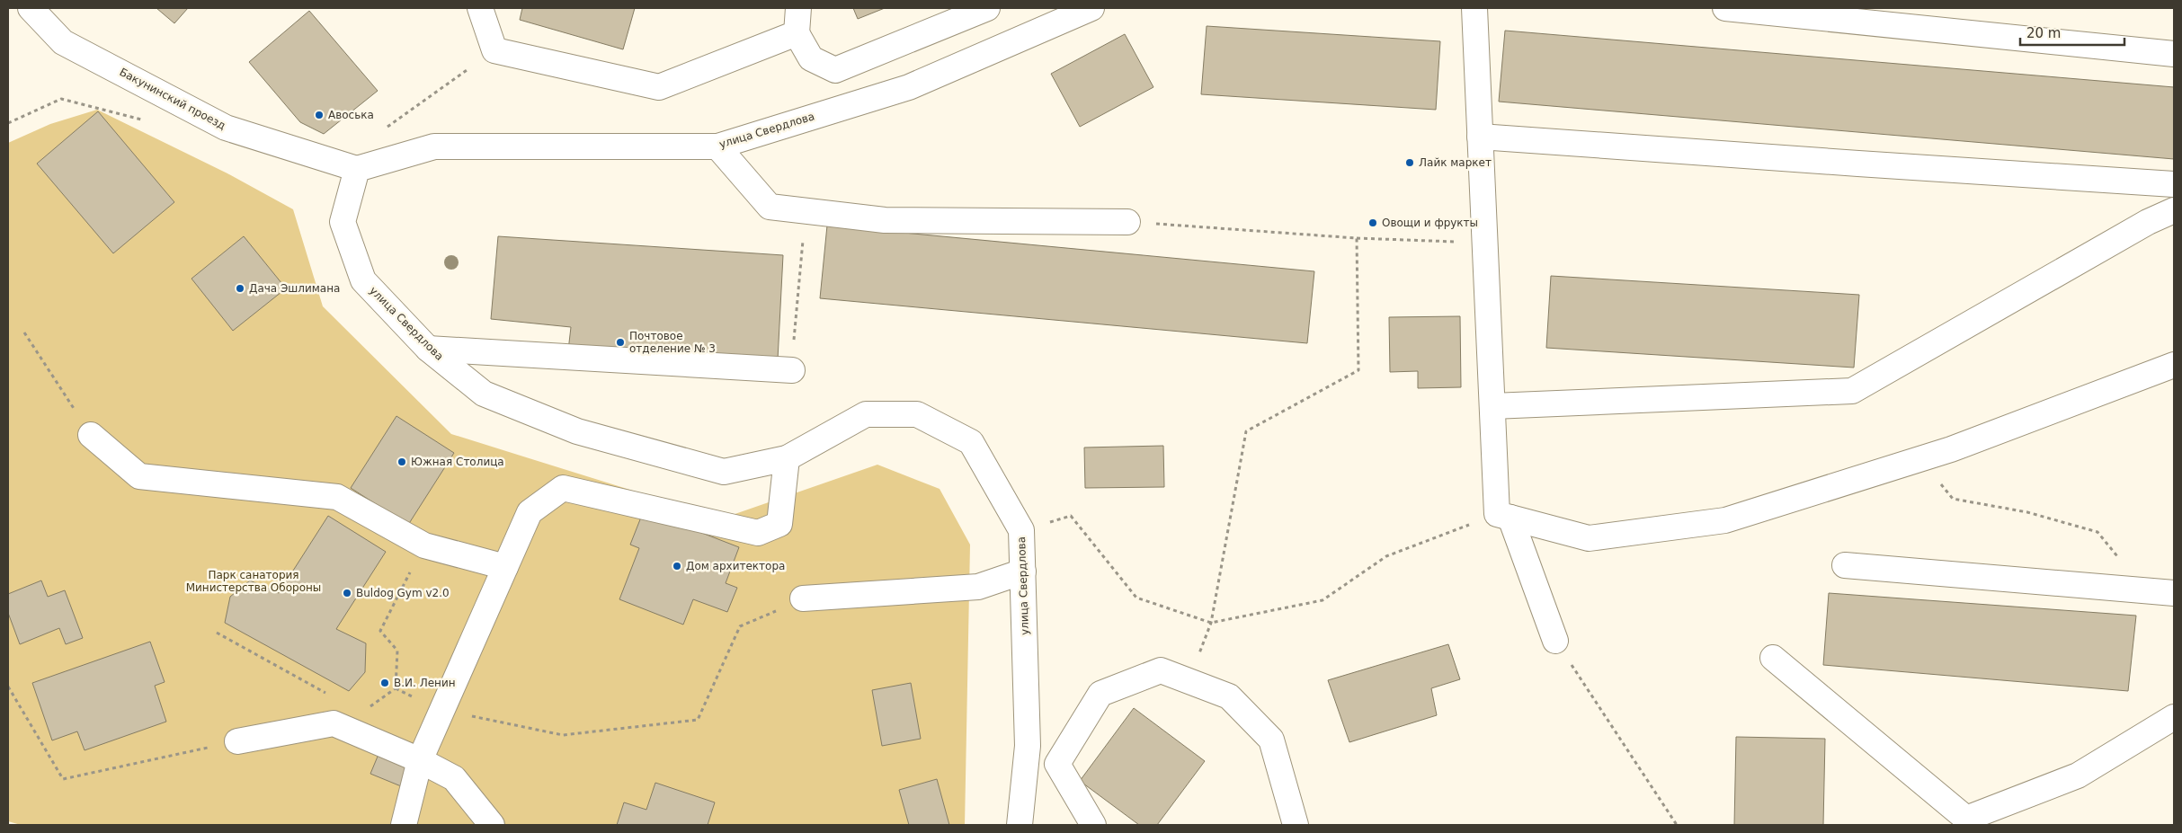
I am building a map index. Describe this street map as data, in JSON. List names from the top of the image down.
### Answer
{
  "streets": {
    "street": ["Бакунинский проезд", "улица Свердлова"]
  },
  "crossings": [
    ["Бакунинский проезд", "улица Свердлова"]
  ],
  "parks": ["Парк санатория Министерства Обороны"],
  "places": [
    "Авоська",
    "Лайк маркет",
    "Овощи и фрукты",
    "Дача Эшлимана",
    "Почтовое отделение № 3",
    "Южная Столица",
    "Дом архитектора",
    "Buldog Gym v2.0",
    "В.И. Ленин"
  ],
  "scale_bar": "20 m"
}
